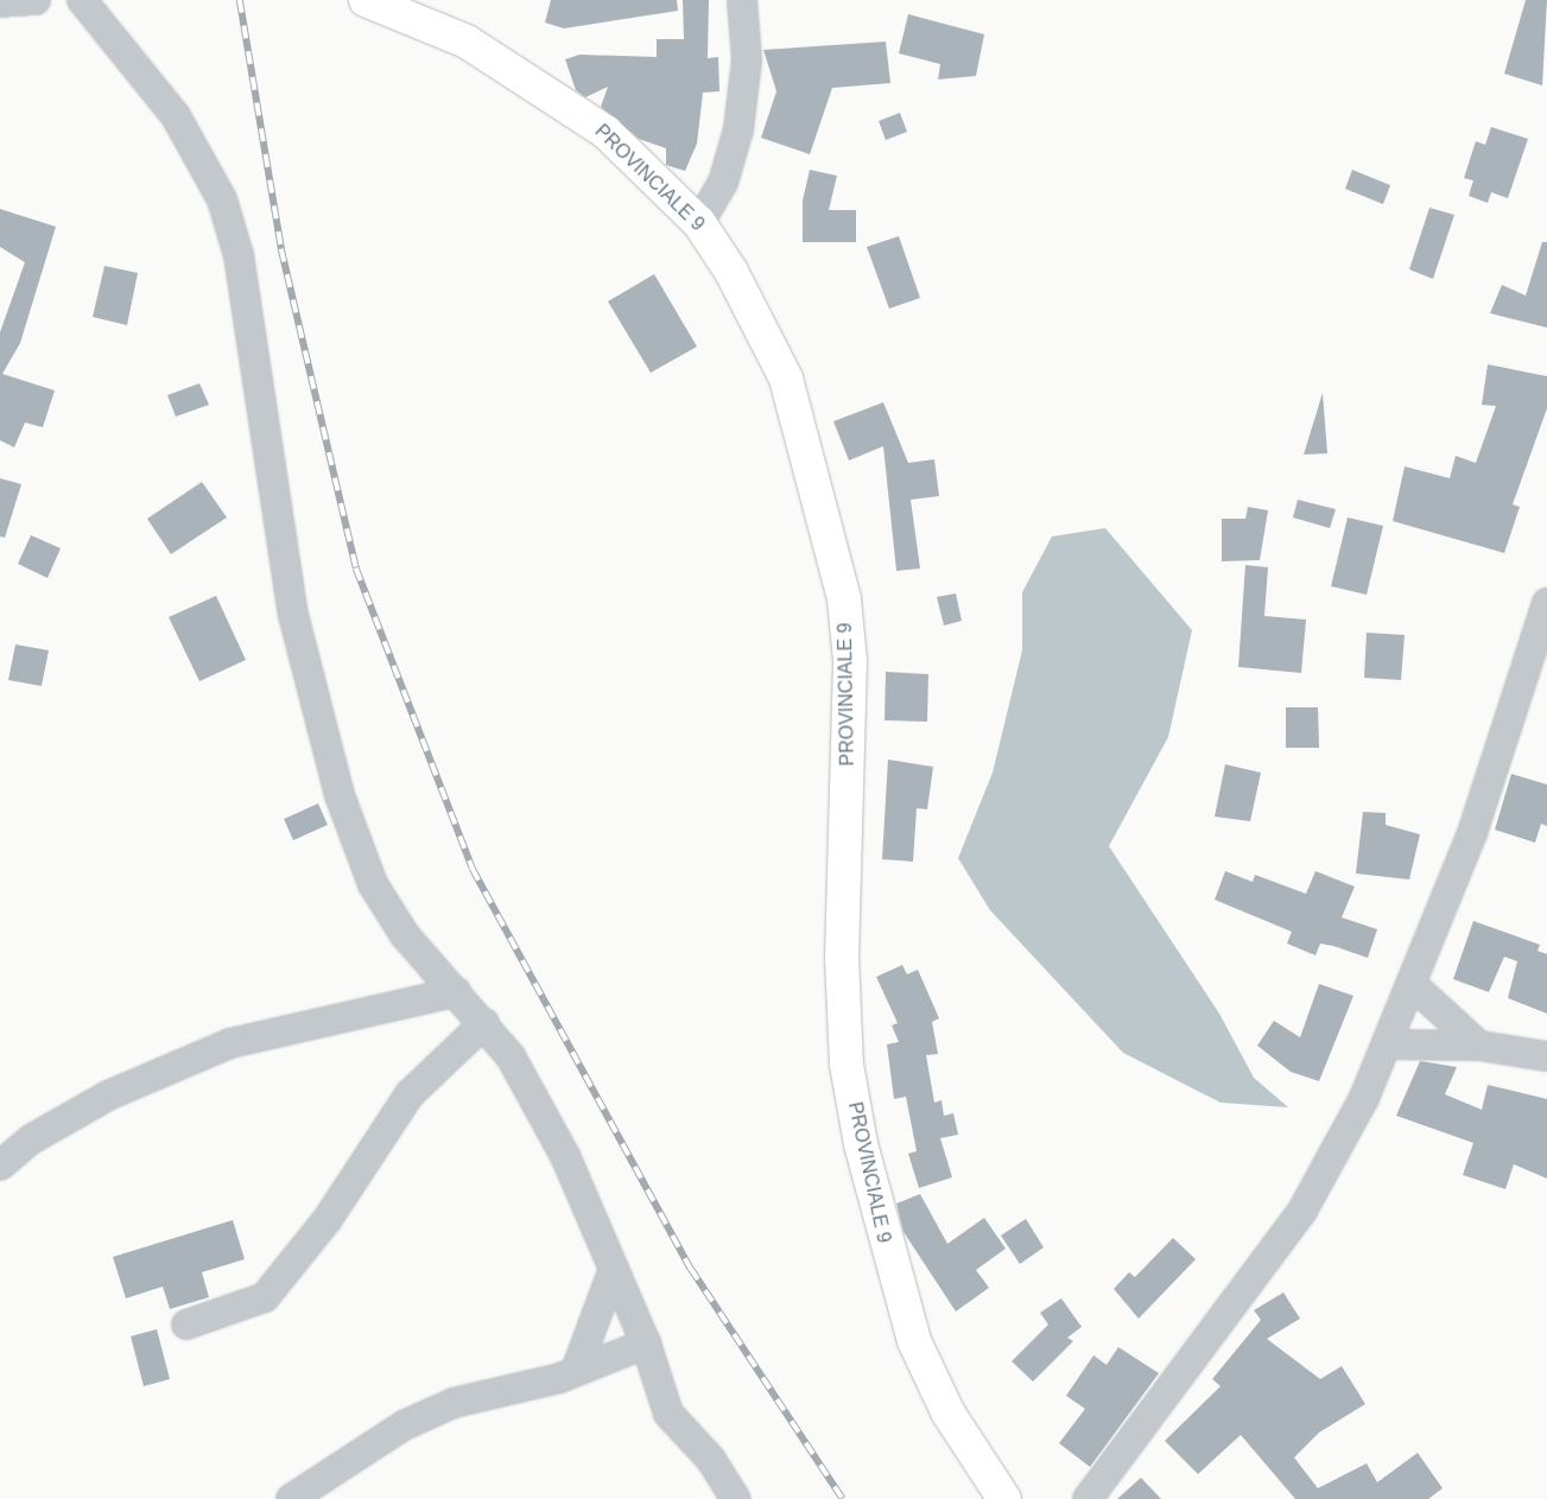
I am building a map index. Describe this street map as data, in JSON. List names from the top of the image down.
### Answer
{
  "streets": {
    "main road": ["PROVINCIALE 9"]
  }
}
